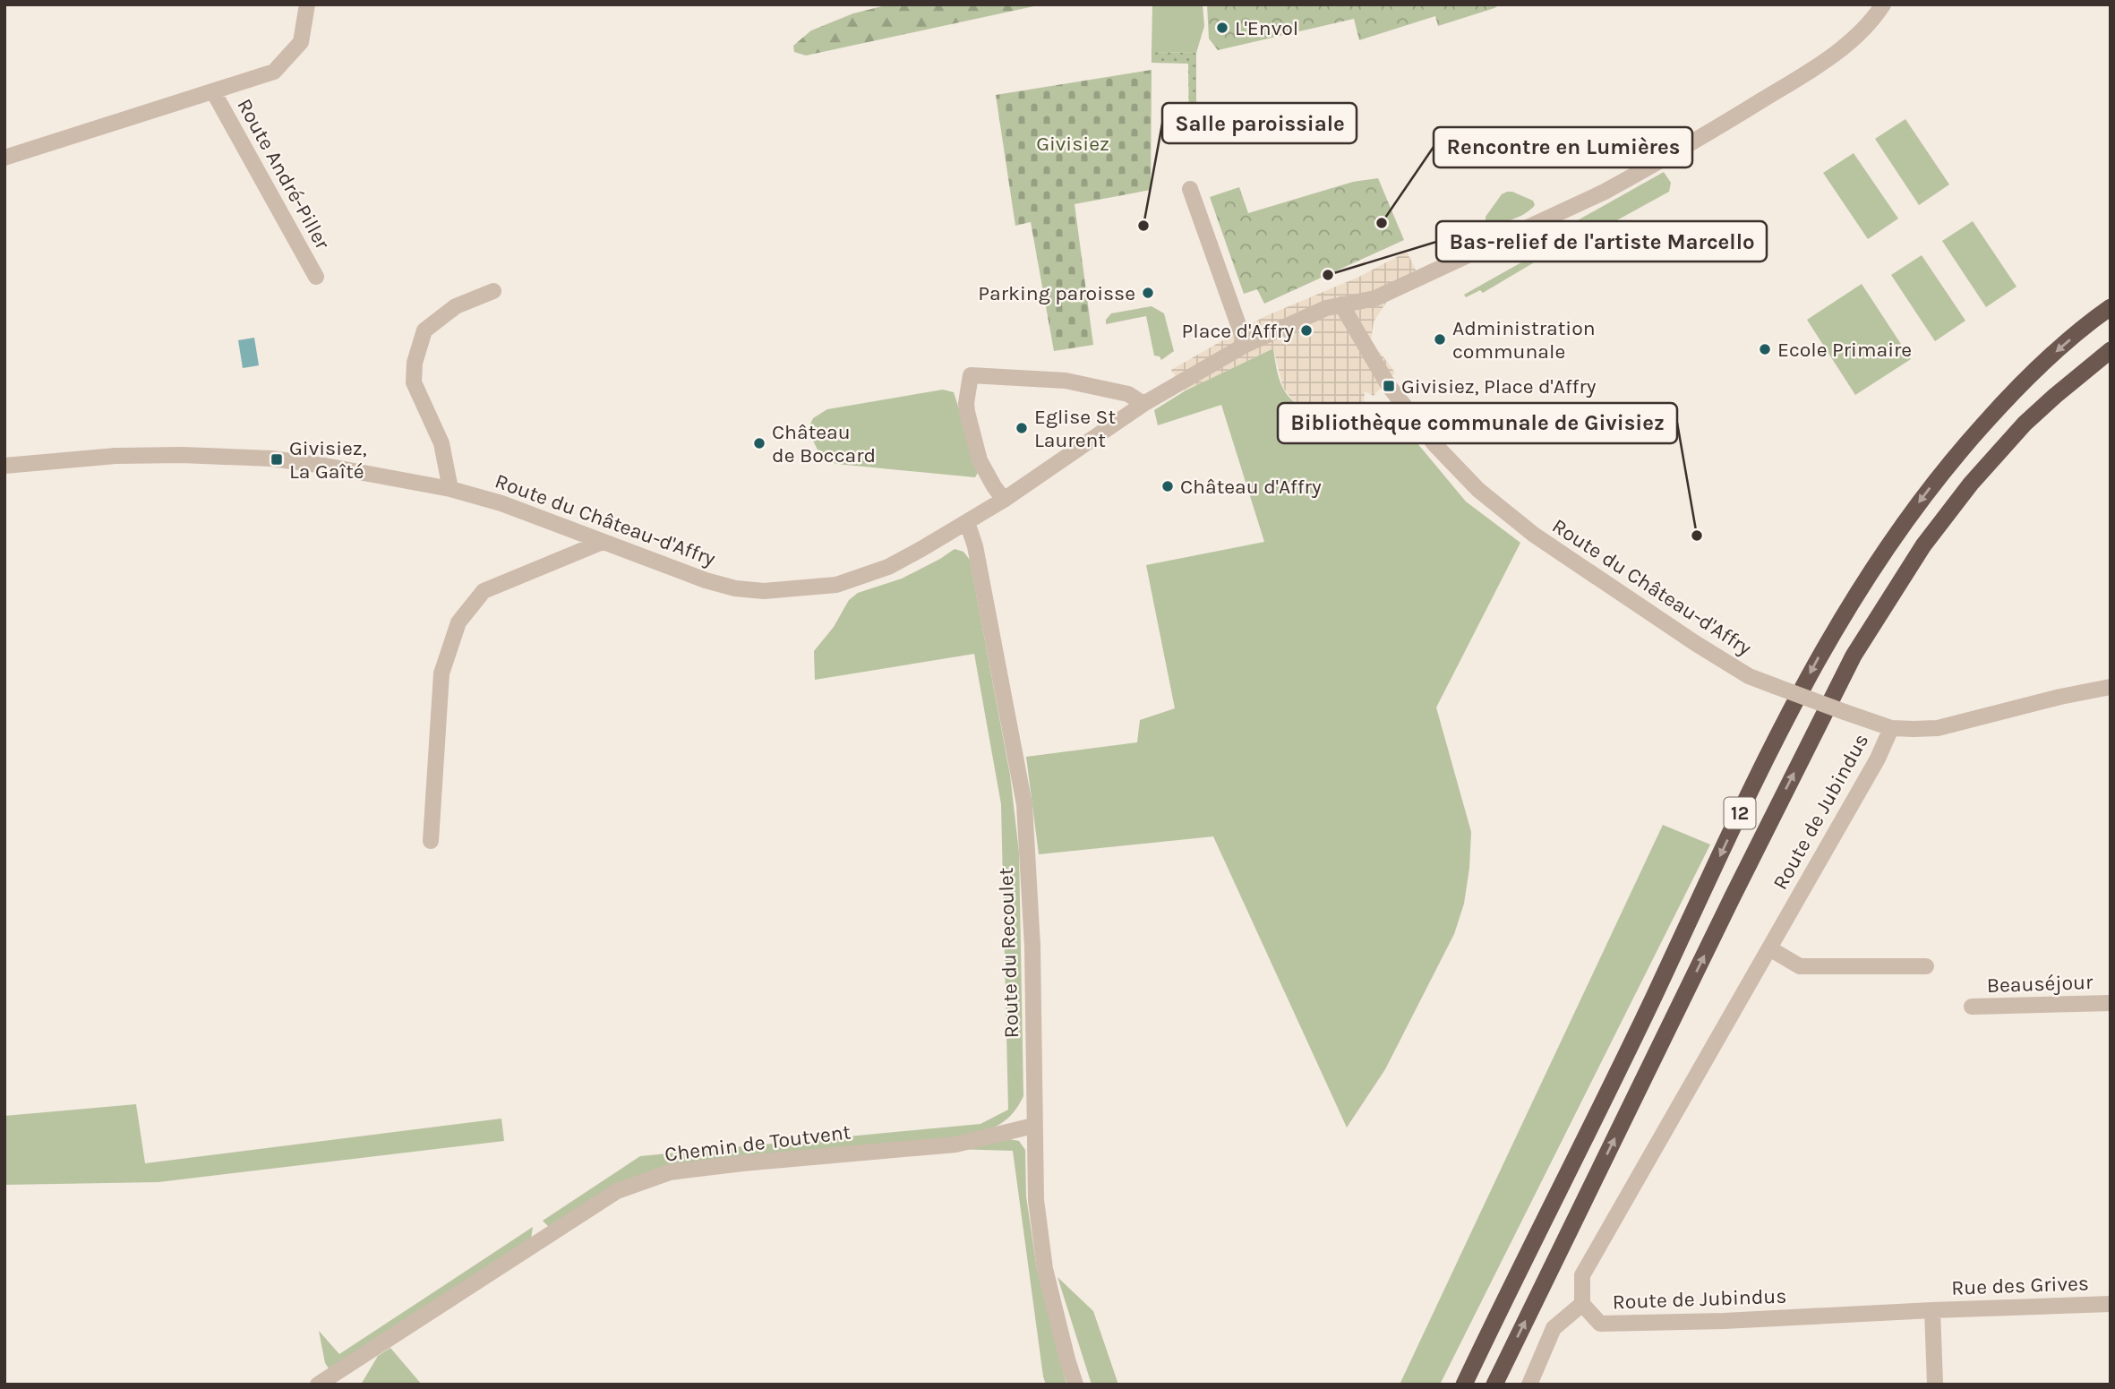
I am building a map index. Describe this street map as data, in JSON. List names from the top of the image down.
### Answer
{
  "streets": {
    "highway": ["12"],
    "street": [
      "Route André-Piller",
      "Route du Château-d'Affry",
      "Route de Jubindus",
      "Route du Recoulet",
      "Beauséjour",
      "Chemin de Toutvent",
      "Rue des Grives"
    ]
  },
  "crossings": [
    ["Route du Château-d'Affry", "Route de Jubindus"],
    ["Route du Château-d'Affry", "Route du Recoulet"],
    ["Route de Jubindus", "Rue des Grives"],
    ["Route du Recoulet", "Chemin de Toutvent"]
  ],
  "parks": ["Givisiez"],
  "places": {
    "other": [
      "L'Envol",
      "Rencontre en Lumières",
      "Salle paroissiale",
      "Bas-relief de l'artiste Marcello",
      "Parking paroisse",
      "Place d'Affry",
      "Administration communale",
      "Ecole Primaire",
      "Eglise St Laurent",
      "Château de Boccard",
      "Château d'Affry",
      "Bibliothèque communale de Givisiez"
    ],
    "transit": ["Givisiez, Place d'Affry", "Givisiez, La Gaîté"]
  }
}
